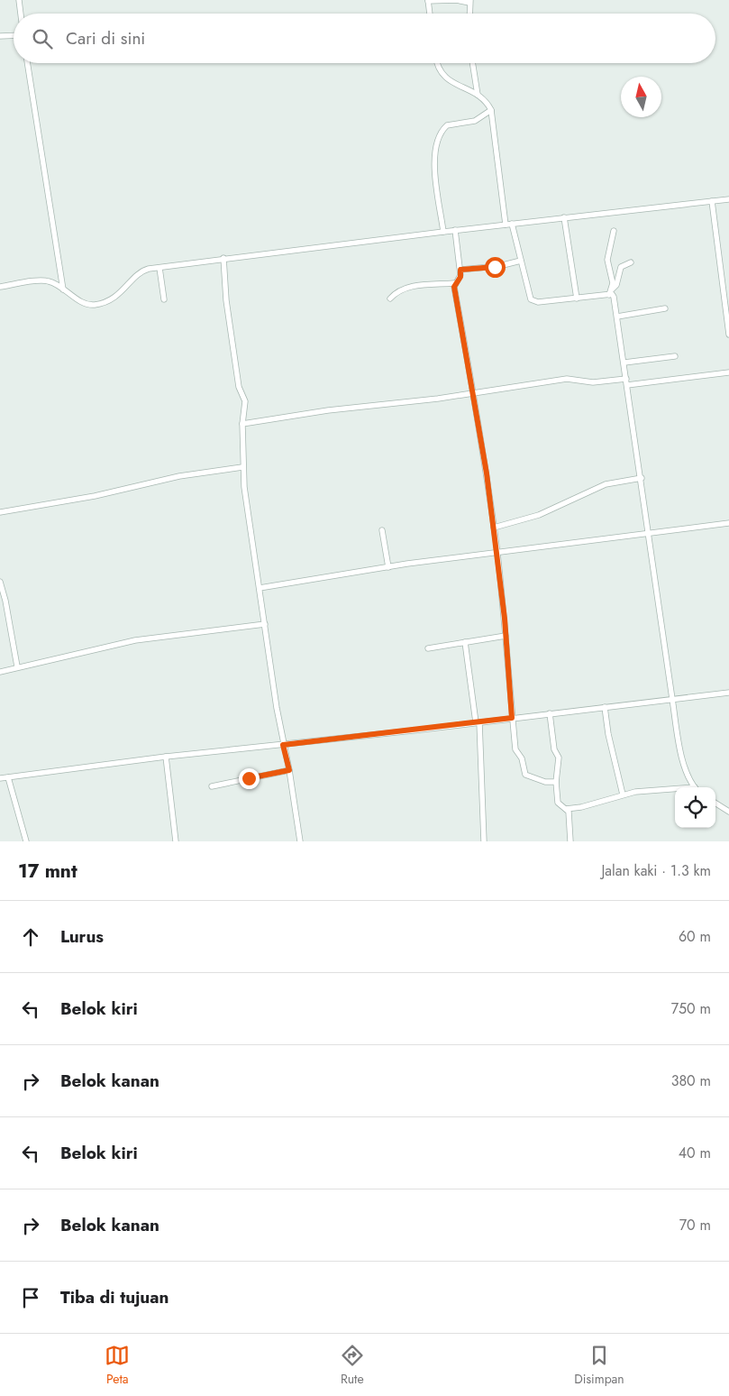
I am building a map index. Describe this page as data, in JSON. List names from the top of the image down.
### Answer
{
  "north": "top",
  "page": {
    "search": "Cari di sini",
    "heading": ["17 mnt", "Jalan kaki · 1.3 km"],
    "list": [
      ["Lurus", "60 m"],
      ["Belok kiri", "750 m"],
      ["Belok kanan", "380 m"],
      ["Belok kiri", "40 m"],
      ["Belok kanan", "70 m"],
      "Tiba di tujuan"
    ],
    "nav": ["Peta", "Rute", "Disimpan"]
  }
}
